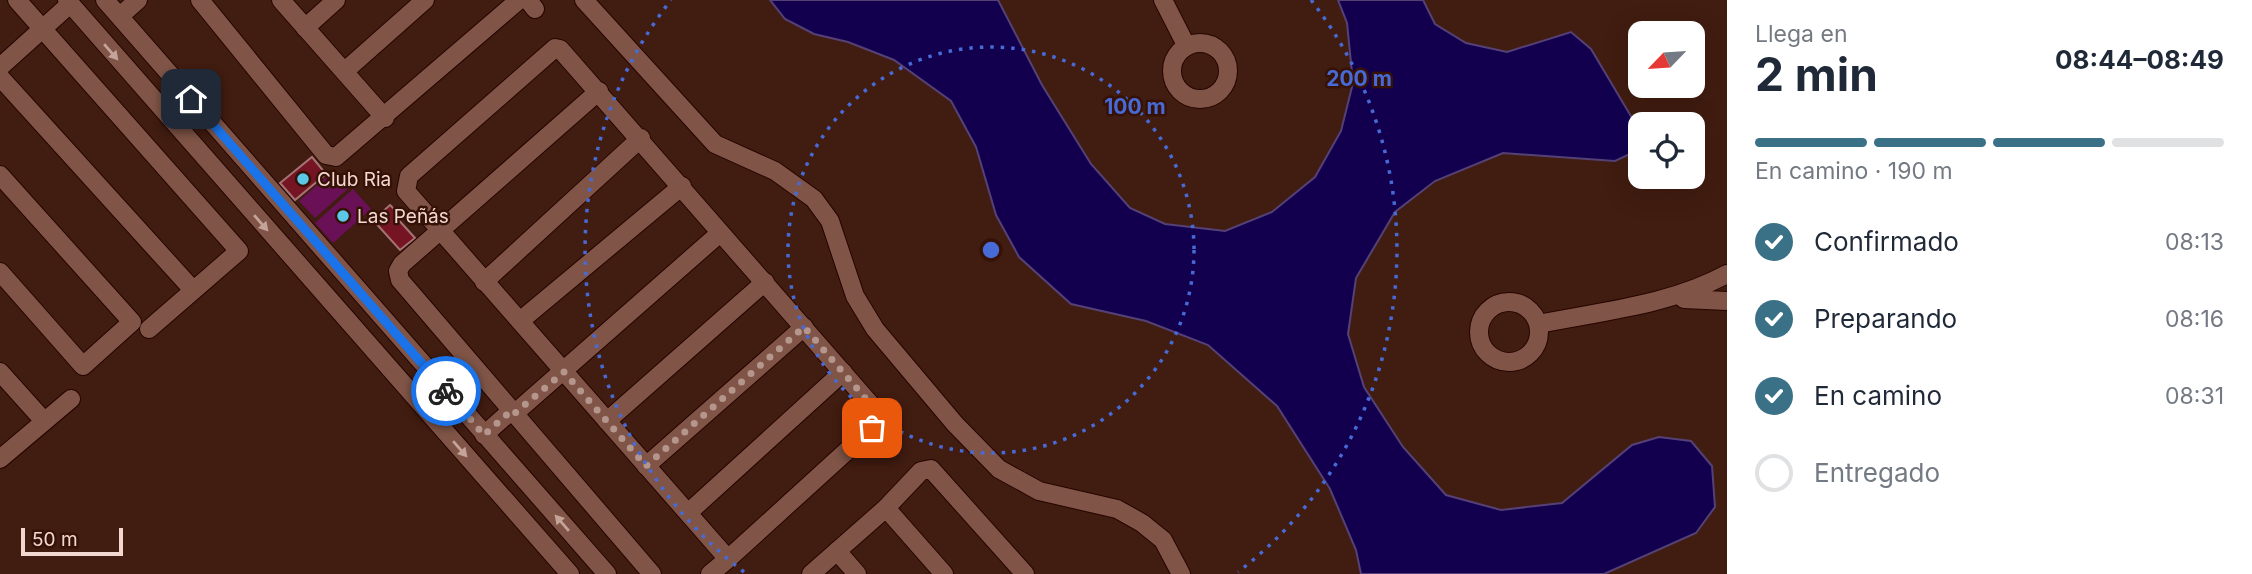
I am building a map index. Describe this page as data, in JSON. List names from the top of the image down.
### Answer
{
  "places": ["Club Ria", "Las Peñás"],
  "scale_bar": "50 m",
  "north": "bottom left",
  "page": {
    "heading": ["2 min", "Llega en", "08:44–08:49"],
    "bar": "En camino · 190 m",
    "list": [
      ["Confirmado", "08:13"],
      ["Preparando", "08:16"],
      ["En camino", "08:31"],
      "Entregado"
    ],
    "scale": "50 m"
  },
  "rings": ["200 m", "100 m"]
}
